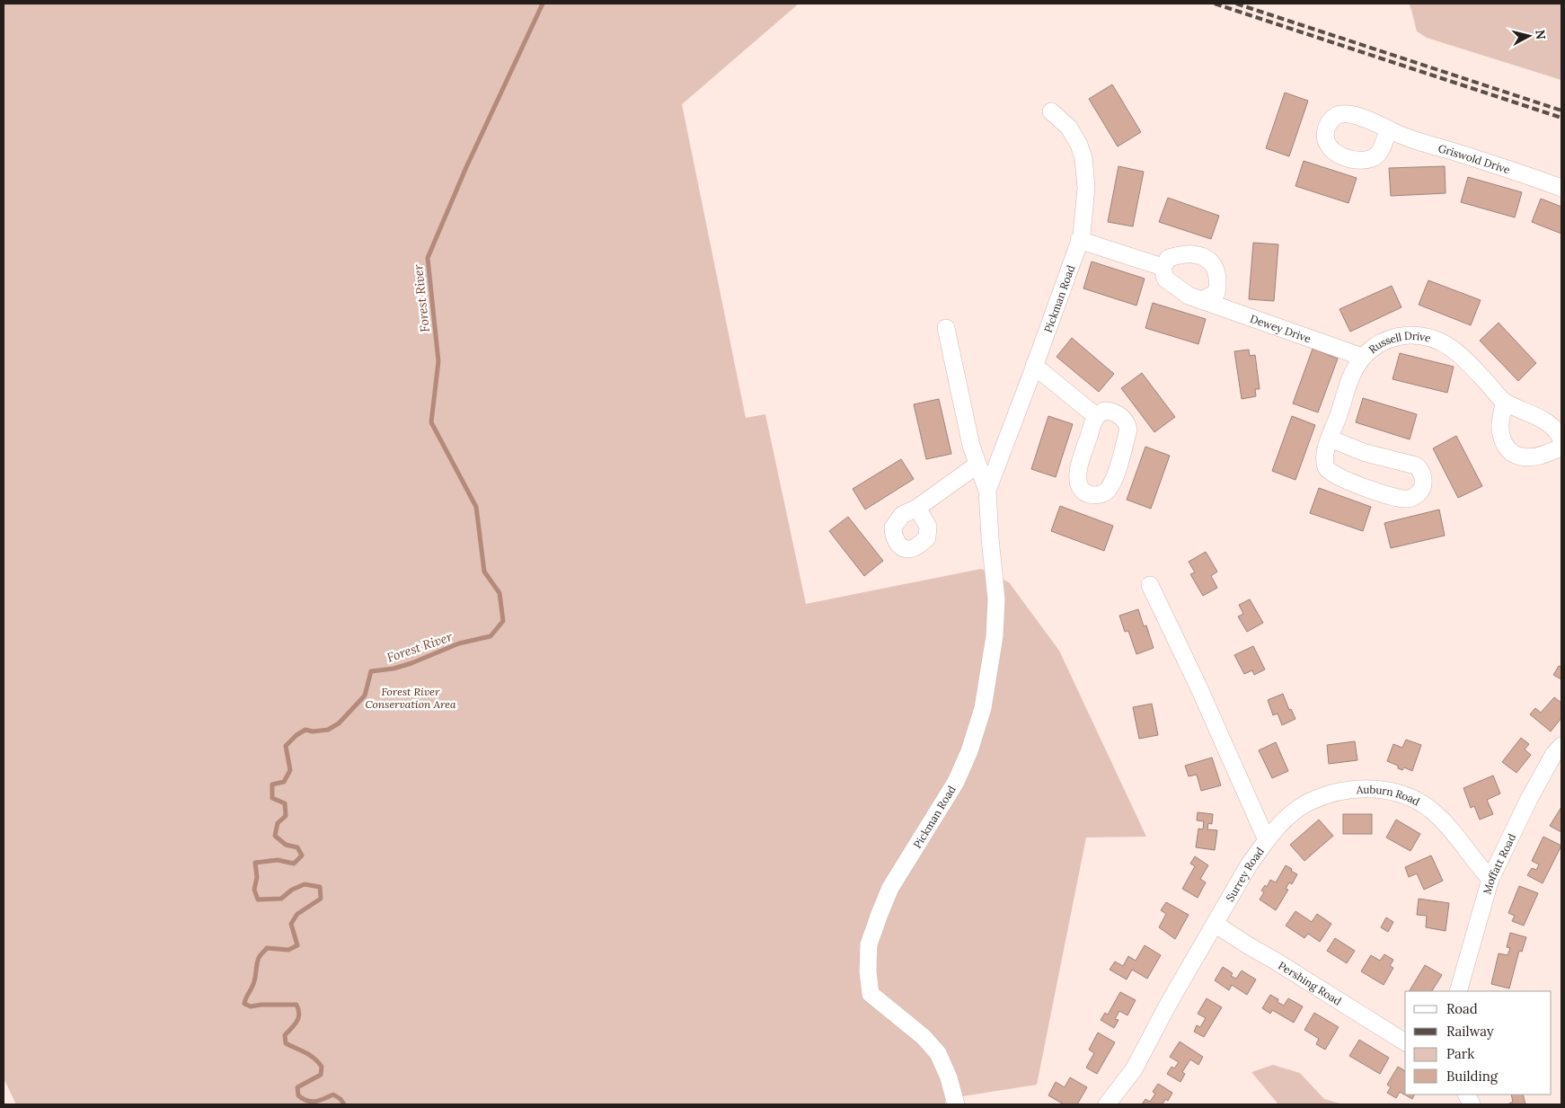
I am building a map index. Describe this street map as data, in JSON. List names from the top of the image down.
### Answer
{
  "streets": {
    "street": [
      "Griswold Drive",
      "Pickman Road",
      "Dewey Drive",
      "Russell Drive",
      "Auburn Road",
      "Moffatt Road",
      "Surrey Road",
      "Pershing Road"
    ]
  },
  "crossings": [
    ["Dewey Drive", "Russell Drive"],
    ["Auburn Road", "Moffatt Road"],
    ["Auburn Road", "Surrey Road"],
    ["Surrey Road", "Pershing Road"]
  ],
  "water": ["Forest River"],
  "parks": ["Forest River Conservation Area"],
  "legend": [
    "Road",
    "Railway",
    "Park",
    "Building"
  ],
  "north": "right"
}
